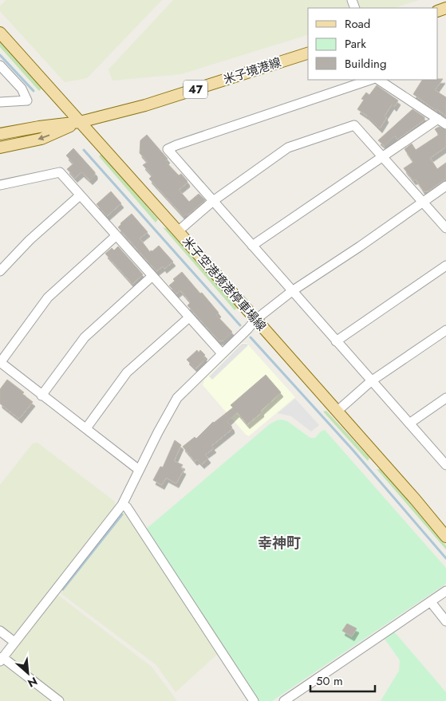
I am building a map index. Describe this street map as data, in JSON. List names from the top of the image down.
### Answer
{
  "streets": {
    "main road": ["米子境港線", "47", "米子空港境港停車場線"]
  },
  "crossings": [
    ["米子境港線", "米子空港境港停車場線"]
  ],
  "districts": ["幸神町"],
  "legend": ["Road", "Park", "Building"],
  "scale_bar": "50 m",
  "north": "bottom right"
}
